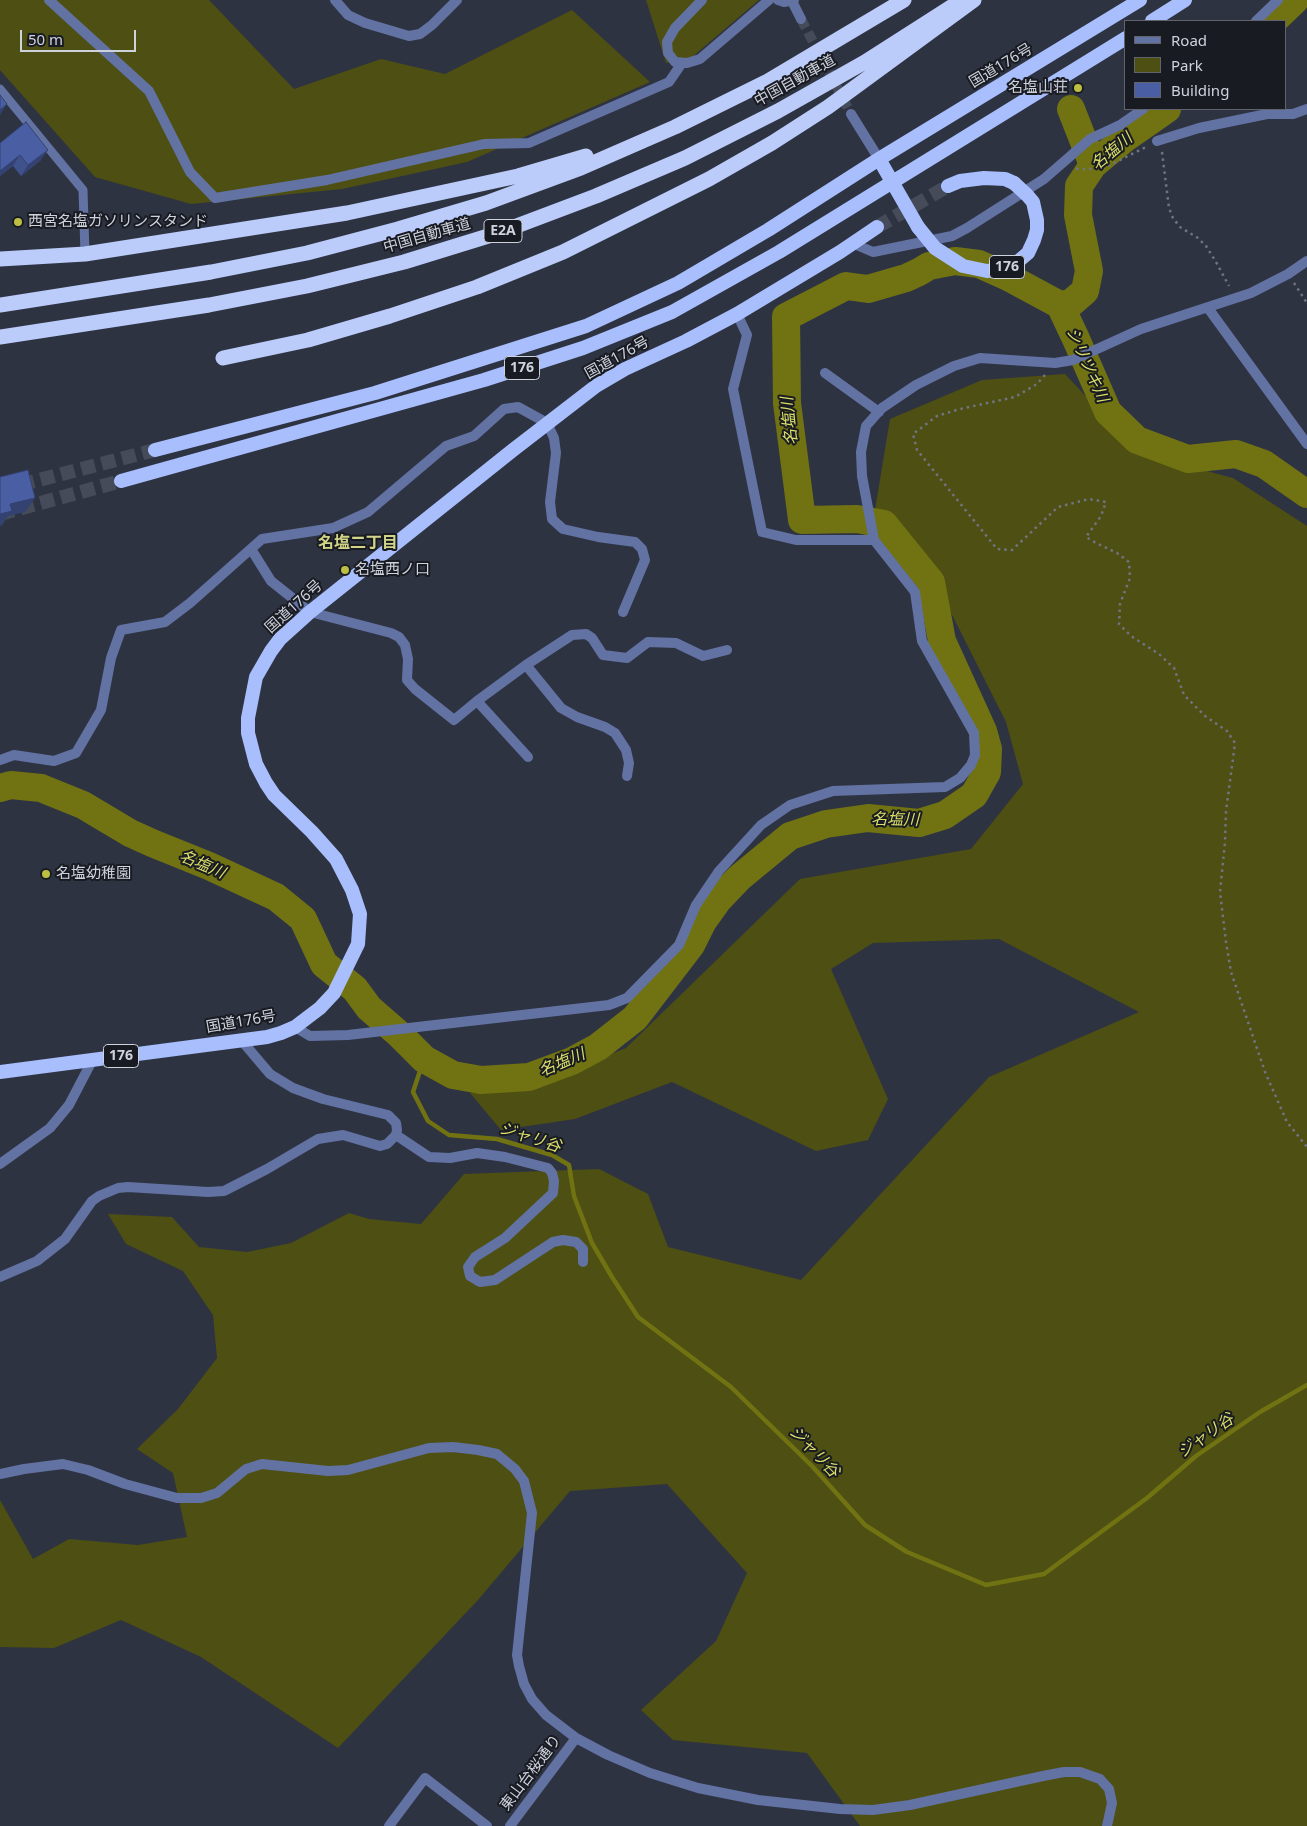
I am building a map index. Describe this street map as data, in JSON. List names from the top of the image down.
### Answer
{
  "streets": {
    "highway": [
      "国道176号",
      "中国自動車道",
      "E2A",
      "176"
    ],
    "street": ["東山台桜通り"]
  },
  "crossings": [
    ["国道176号", "176"]
  ],
  "districts": ["名塩二丁目"],
  "water": ["名塩川", "シリツキ川", "ジャリ谷"],
  "places": [
    "名塩山荘",
    "西宮名塩ガソリンスタンド",
    "名塩西ノ口",
    "名塩幼稚園"
  ],
  "legend": ["Road", "Park", "Building"],
  "scale_bar": "50 m"
}
